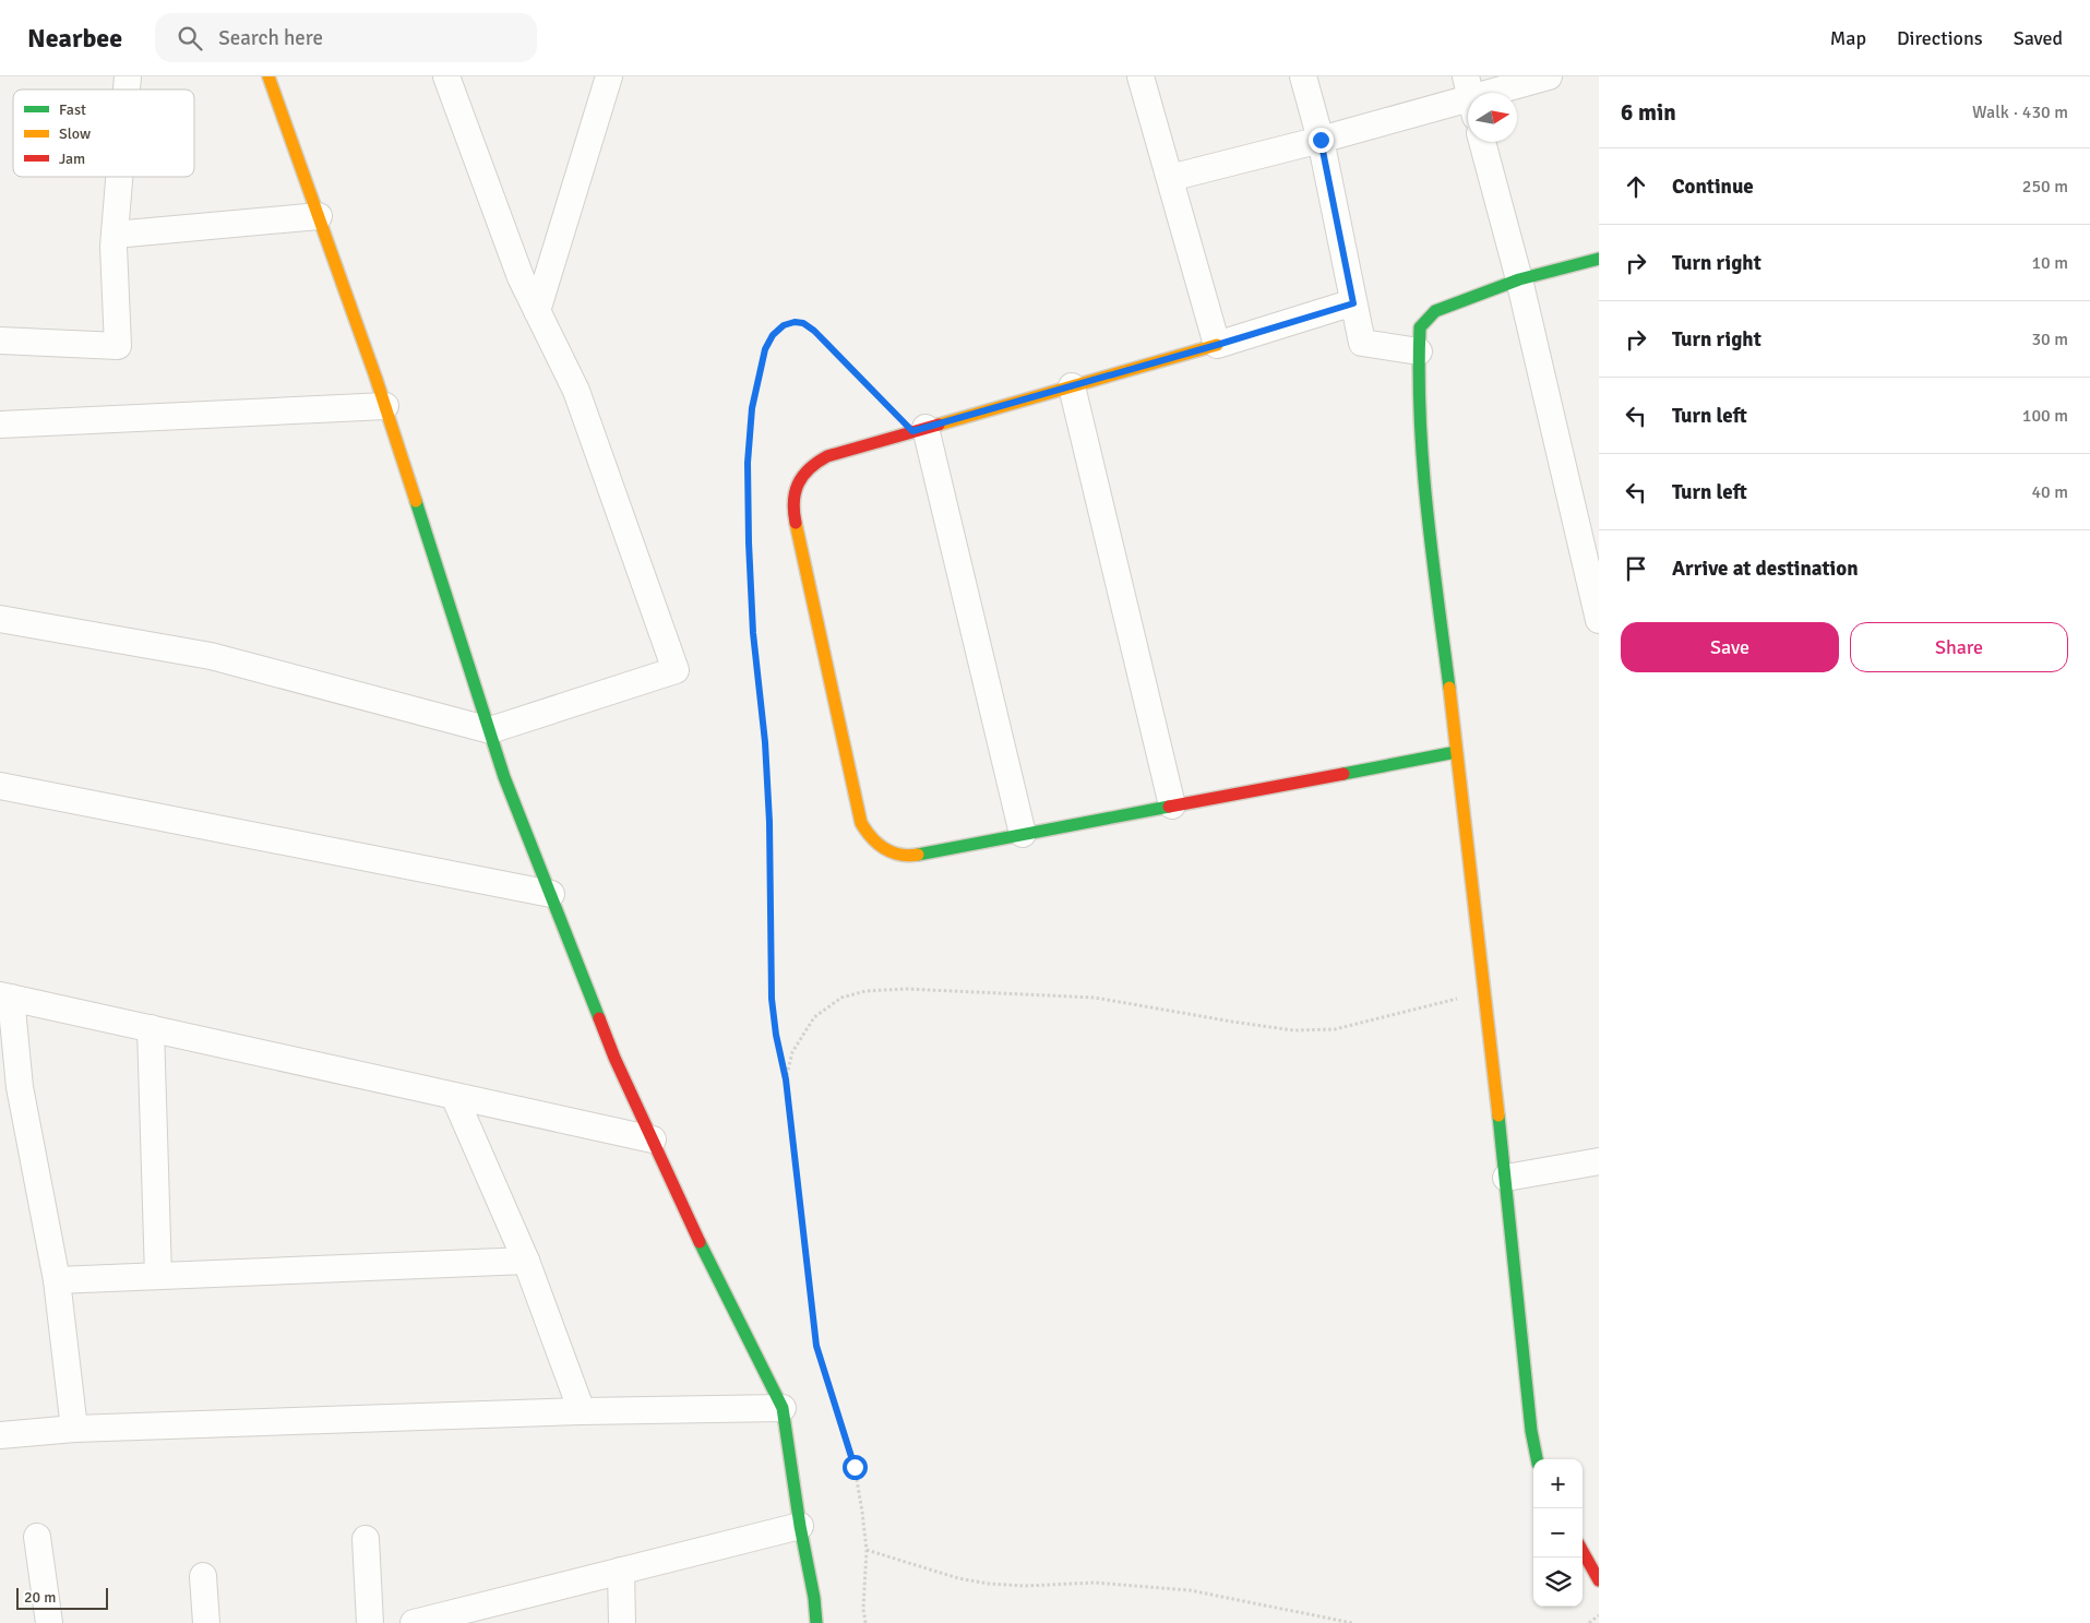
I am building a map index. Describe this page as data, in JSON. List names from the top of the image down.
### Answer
{
  "legend": ["Fast", "Slow", "Jam"],
  "scale_bar": "20 m",
  "north": "right",
  "page": {
    "header": "Nearbee",
    "search": "Search here",
    "nav": ["Map", "Directions", "Saved"],
    "heading": ["6 min", "Walk · 430 m"],
    "list": [
      ["Continue", "250 m"],
      ["Turn right", "10 m"],
      ["Turn right", "30 m"],
      ["Turn left", "100 m"],
      ["Turn left", "40 m"],
      "Arrive at destination"
    ],
    "buttons": ["Save", "Share"],
    "map_buttons": ["+", "−"],
    "scale": "20 m"
  }
}
